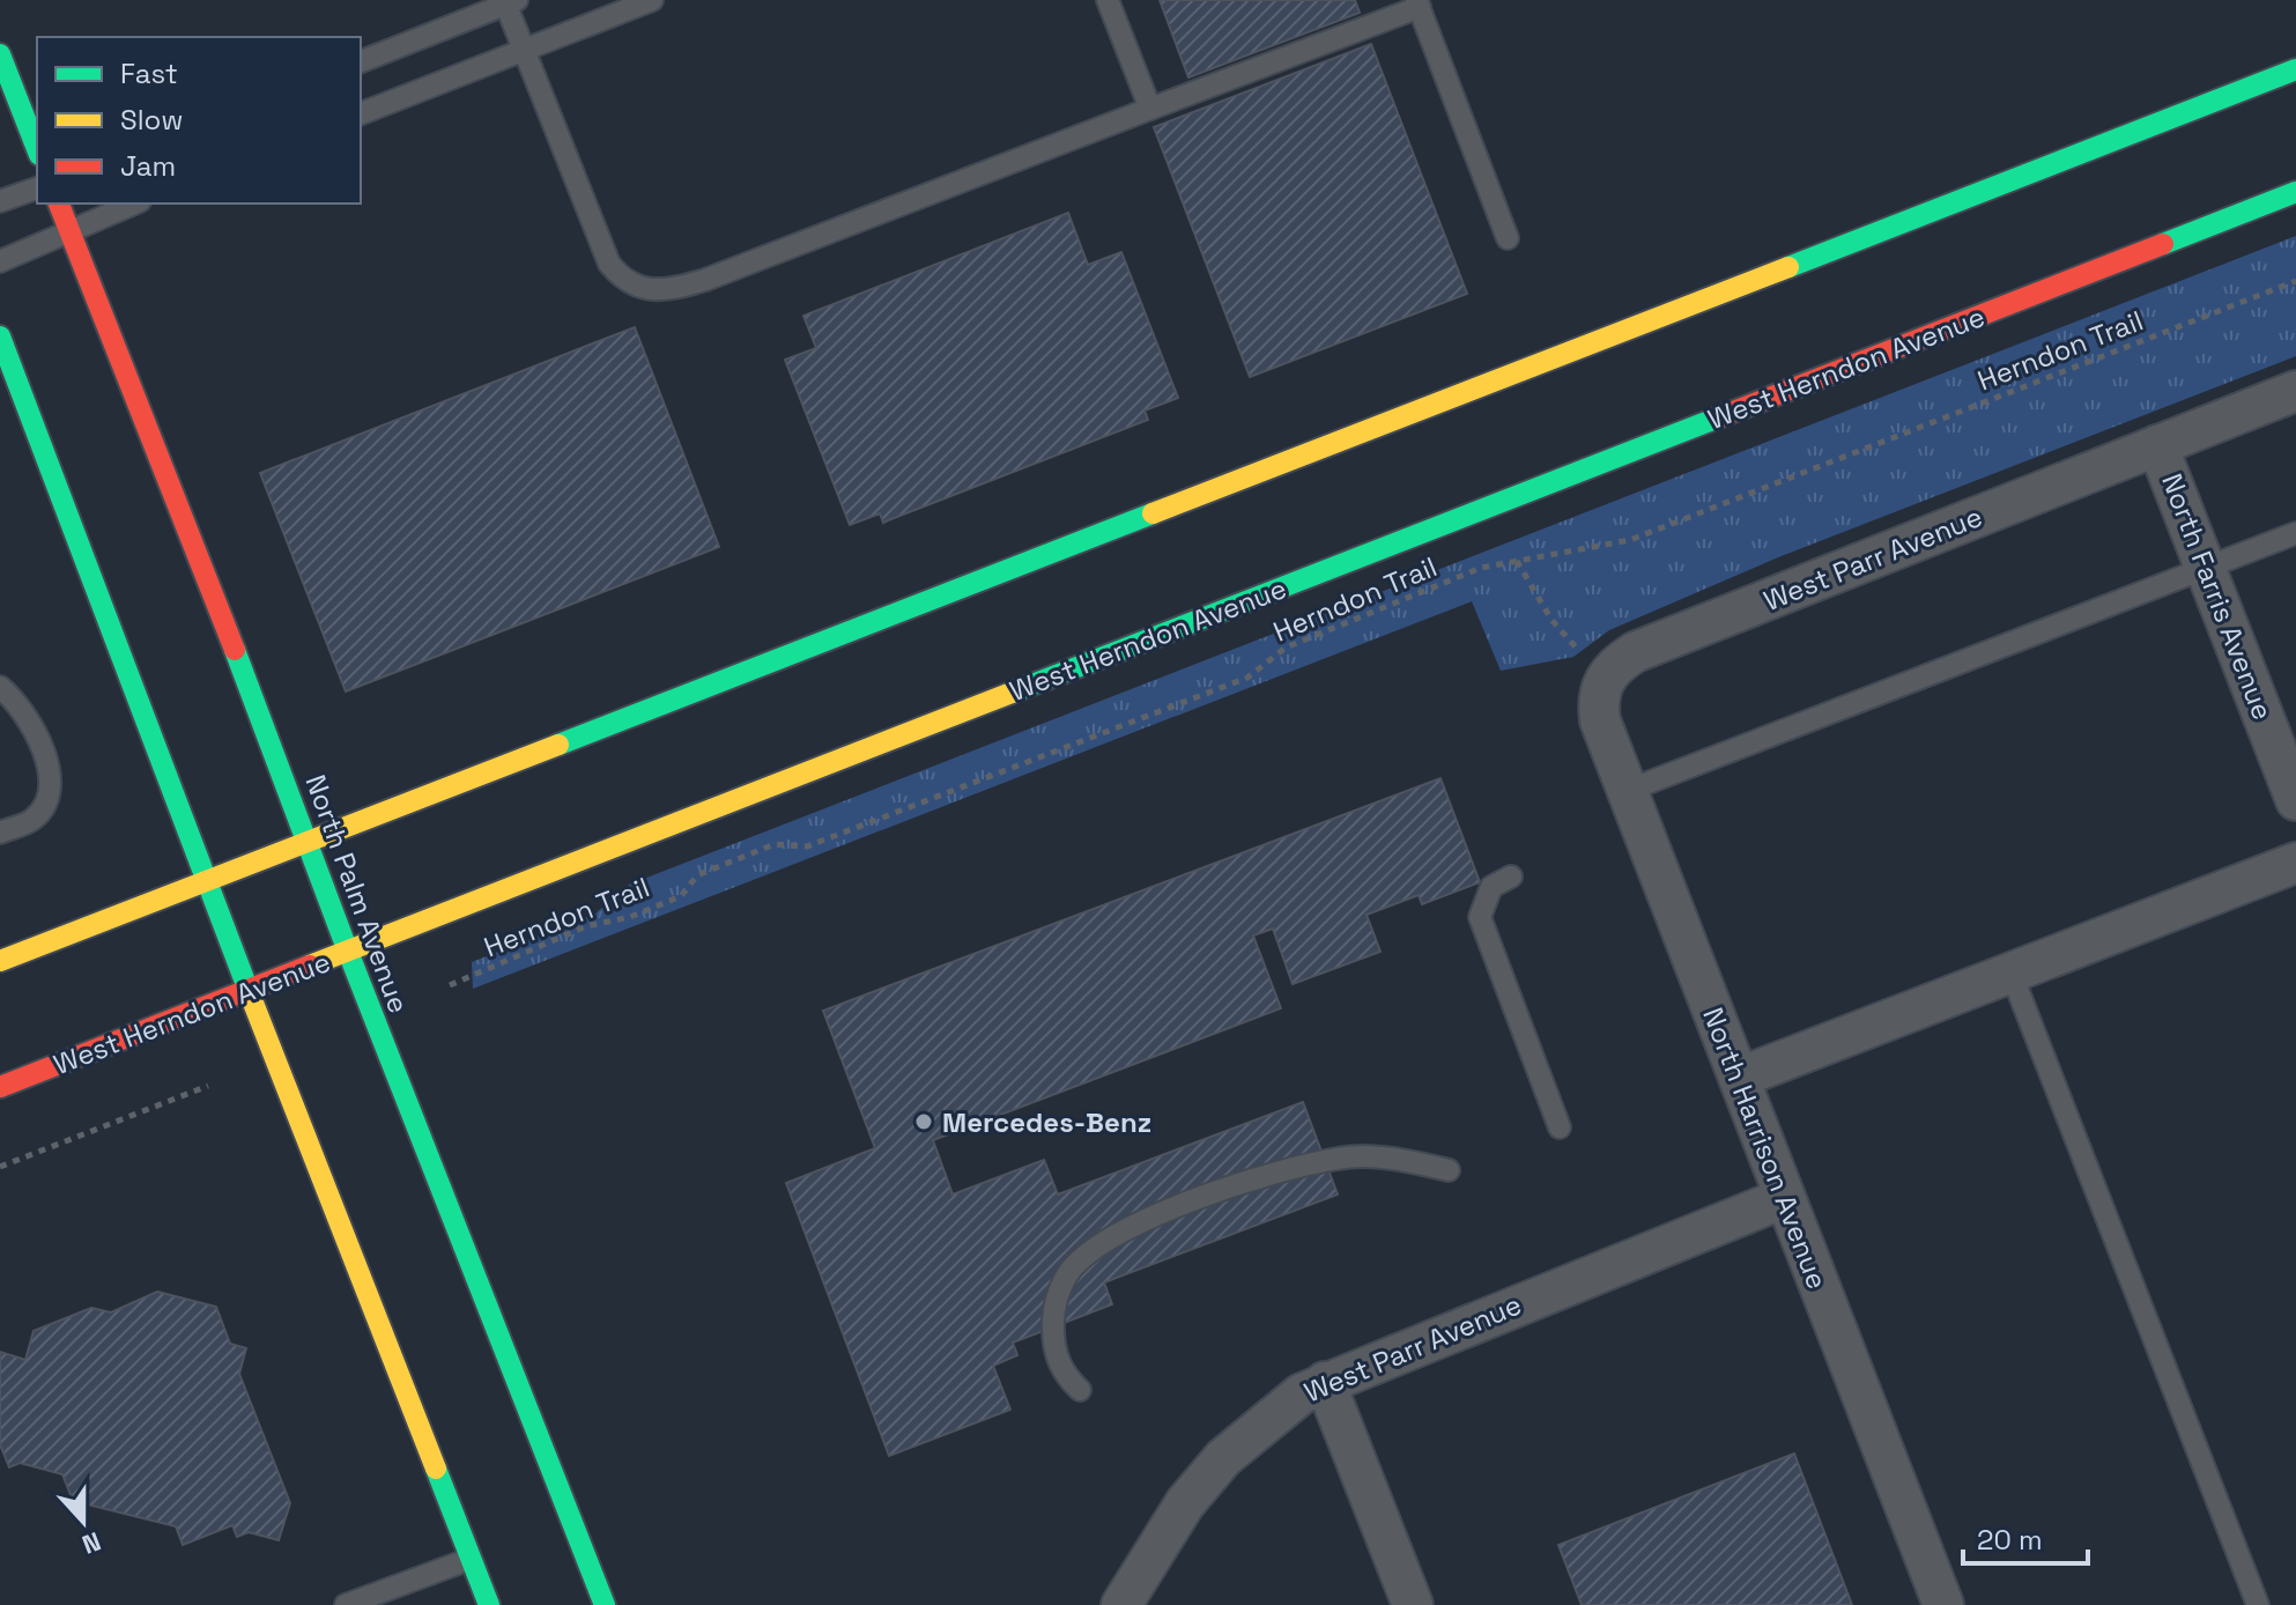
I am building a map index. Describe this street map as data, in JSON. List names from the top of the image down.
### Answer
{
  "streets": {
    "main road": ["West Herndon Avenue", "North Palm Avenue"],
    "street": ["West Parr Avenue", "North Farris Avenue", "North Harrison Avenue"],
    "path": ["Herndon Trail"]
  },
  "crossings": [
    ["West Herndon Avenue", "North Palm Avenue"],
    ["West Parr Avenue", "North Farris Avenue"],
    ["West Parr Avenue", "North Harrison Avenue"]
  ],
  "places": ["Mercedes-Benz"],
  "legend": ["Fast", "Slow", "Jam"],
  "scale_bar": "20 m",
  "north": "bottom"
}
